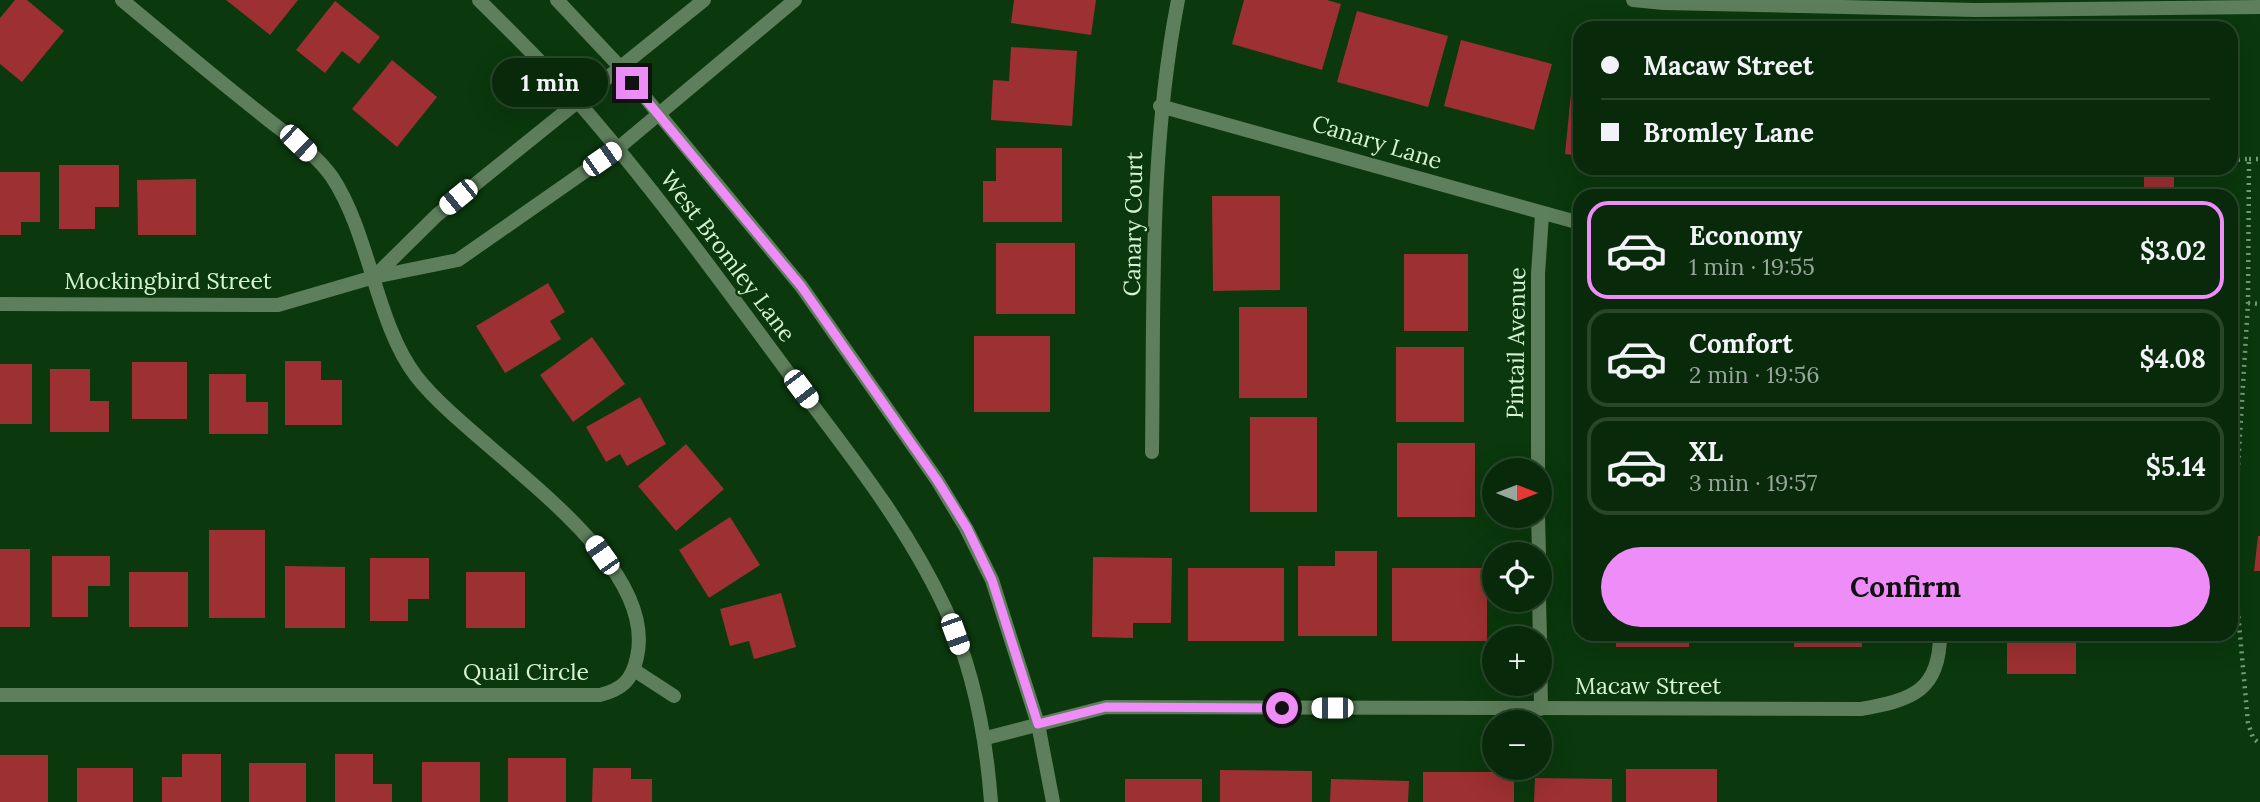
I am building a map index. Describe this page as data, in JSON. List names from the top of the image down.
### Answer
{
  "streets": {
    "street": [
      "Canary Lane",
      "Canary Court",
      "West Bromley Lane",
      "Mockingbird Street",
      "Pintail Avenue",
      "Quail Circle",
      "Macaw Street"
    ]
  },
  "crossings": [
    ["Canary Lane", "Canary Court"],
    ["Canary Lane", "Pintail Avenue"],
    ["West Bromley Lane", "Mockingbird Street"],
    ["West Bromley Lane", "Macaw Street"]
  ],
  "north": "right",
  "page": {
    "banner": ["Macaw Street", "Bromley Lane"],
    "bubble": "1 min",
    "list": [
      {
        "name": "Economy",
        "note": "1 min · 19:55",
        "value": "$3.02"
      },
      {
        "name": "Comfort",
        "note": "2 min · 19:56",
        "value": "$4.08"
      },
      {
        "name": "XL",
        "note": "3 min · 19:57",
        "value": "$5.14"
      }
    ],
    "map_buttons": ["+", "−"],
    "buttons": "Confirm"
  }
}
